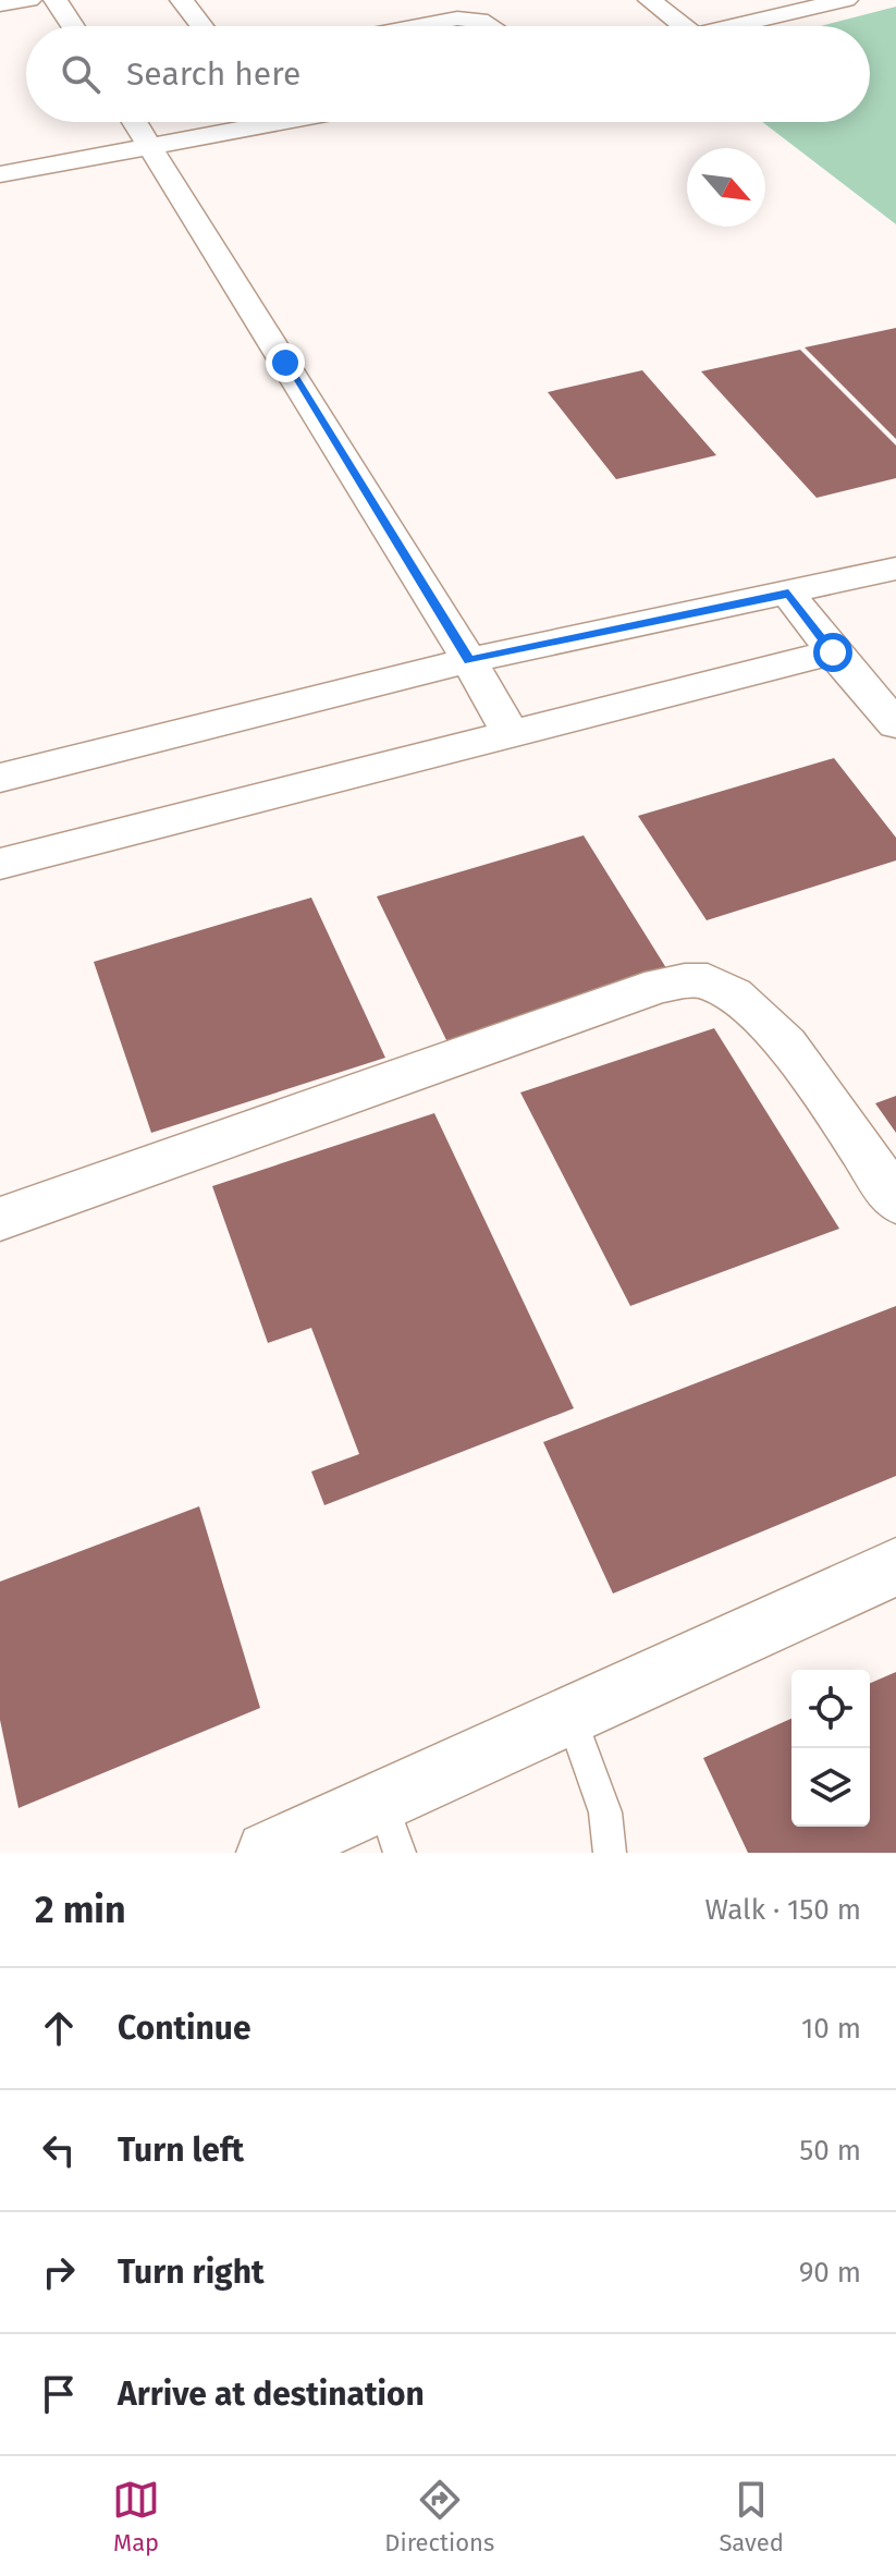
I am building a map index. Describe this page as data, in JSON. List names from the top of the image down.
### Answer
{
  "north": "bottom right",
  "page": {
    "search": "Search here",
    "heading": ["2 min", "Walk · 150 m"],
    "list": [
      ["Continue", "10 m"],
      ["Turn left", "50 m"],
      ["Turn right", "90 m"],
      "Arrive at destination"
    ],
    "nav": ["Map", "Directions", "Saved"]
  }
}
